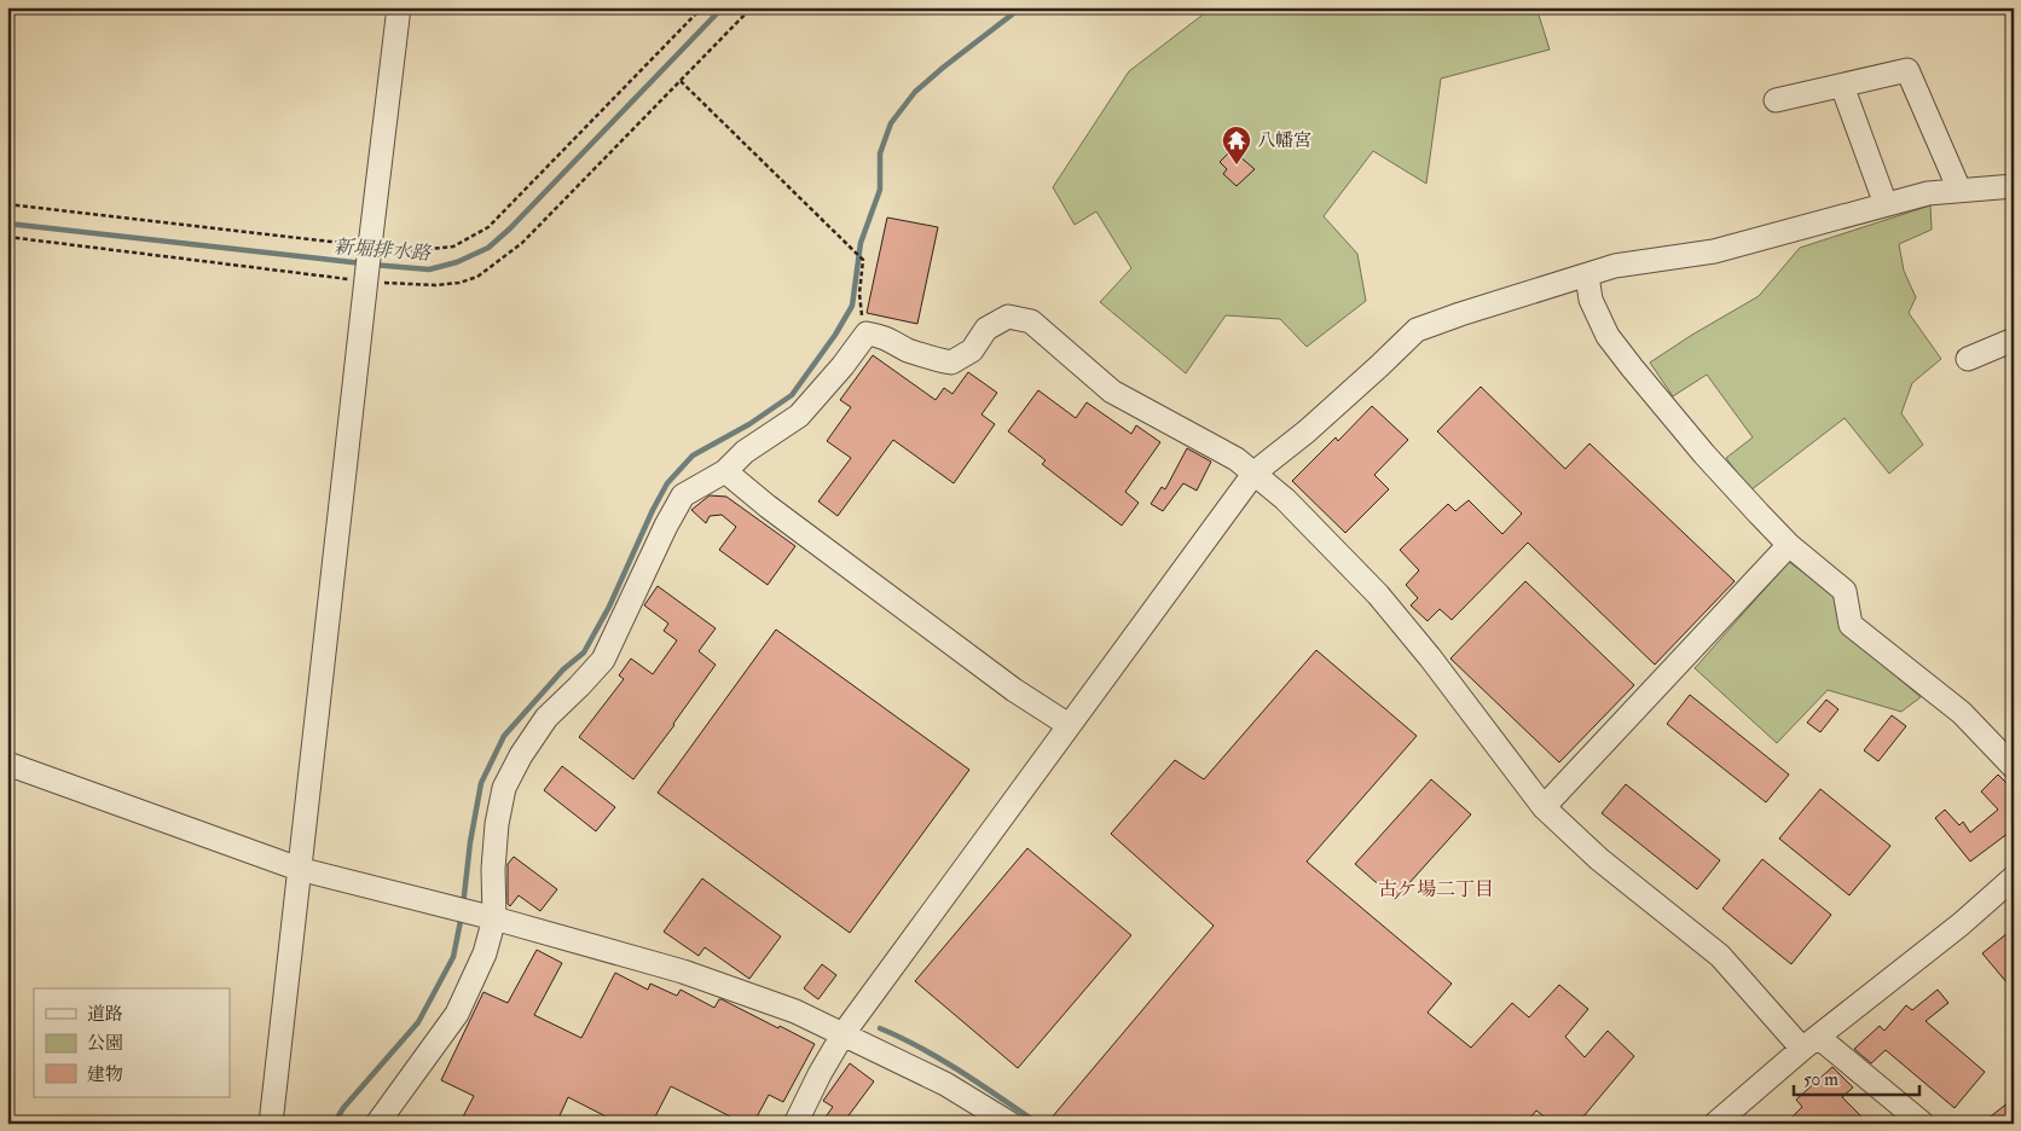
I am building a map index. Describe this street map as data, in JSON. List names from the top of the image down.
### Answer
{
  "districts": ["古ケ場二丁目"],
  "water": ["新堀排水路"],
  "places": {
    "temple": ["八幡宮"]
  },
  "legend": ["道路", "公園", "建物"],
  "scale_bar": "50 m"
}
